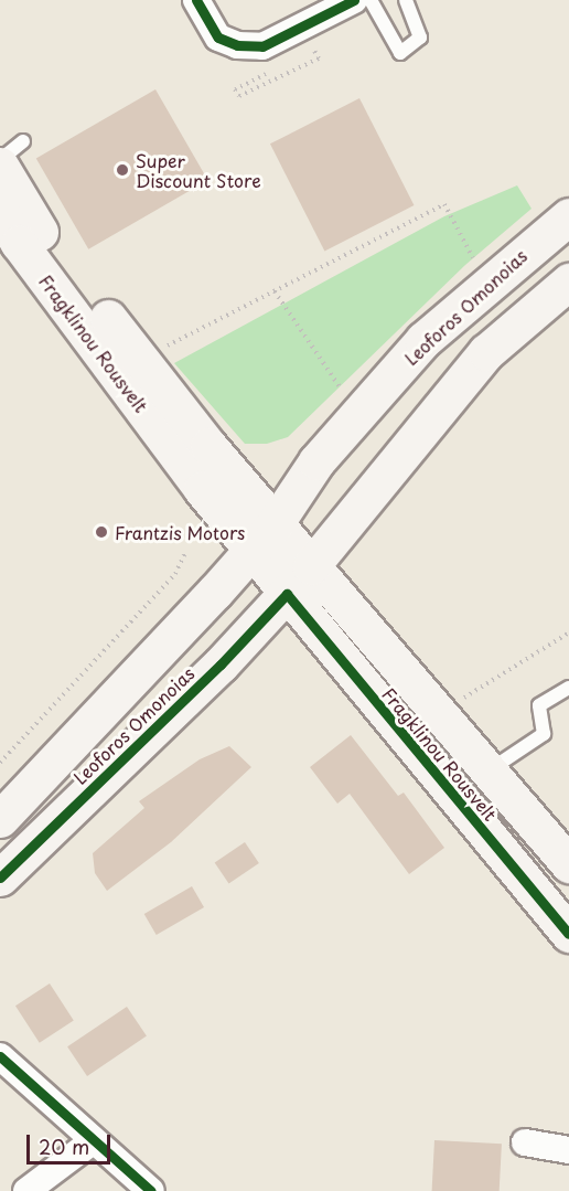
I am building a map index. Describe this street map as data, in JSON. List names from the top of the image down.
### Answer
{
  "streets": {
    "main road": ["Leoforos Omonoias", "Fragklinou Rousvelt"]
  },
  "crossings": [
    ["Leoforos Omonoias", "Fragklinou Rousvelt"]
  ],
  "places": ["Super Discount Store", "Frantzis Motors"],
  "scale_bar": "20 m"
}
